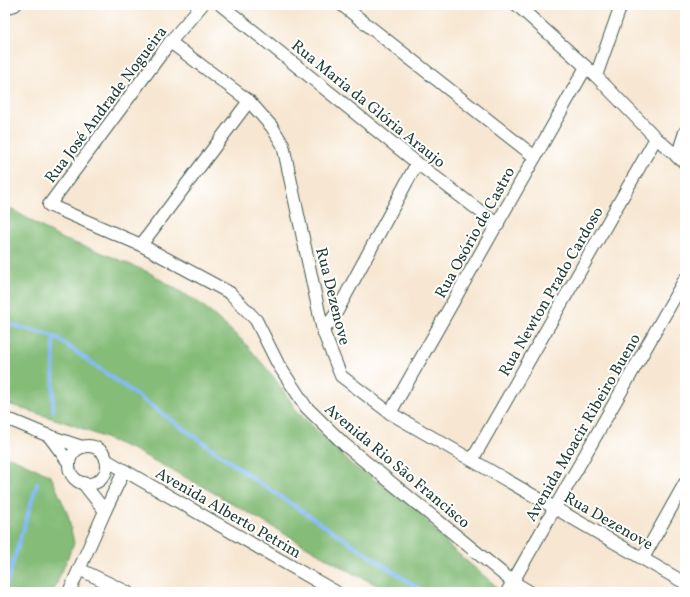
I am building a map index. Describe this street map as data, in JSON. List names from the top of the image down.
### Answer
{
  "streets": {
    "street": [
      "Rua Maria da Glória Araujo",
      "Rua José Andrade Nogueira",
      "Rua Osório de Castro",
      "Rua Newton Prado Cardoso",
      "Rua Dezenove",
      "Avenida Moacir Ribeiro Bueno",
      "Avenida Rio São Francisco",
      "Avenida Alberto Petrim"
    ]
  },
  "crossings": [
    ["Rua Maria da Glória Araujo", "Rua Osório de Castro"],
    ["Rua José Andrade Nogueira", "Rua Dezenove"],
    ["Rua José Andrade Nogueira", "Avenida Rio São Francisco"],
    ["Rua Osório de Castro", "Rua Dezenove"],
    ["Rua Newton Prado Cardoso", "Rua Dezenove"],
    ["Rua Dezenove", "Avenida Moacir Ribeiro Bueno"],
    ["Avenida Moacir Ribeiro Bueno", "Avenida Rio São Francisco"]
  ]
}
